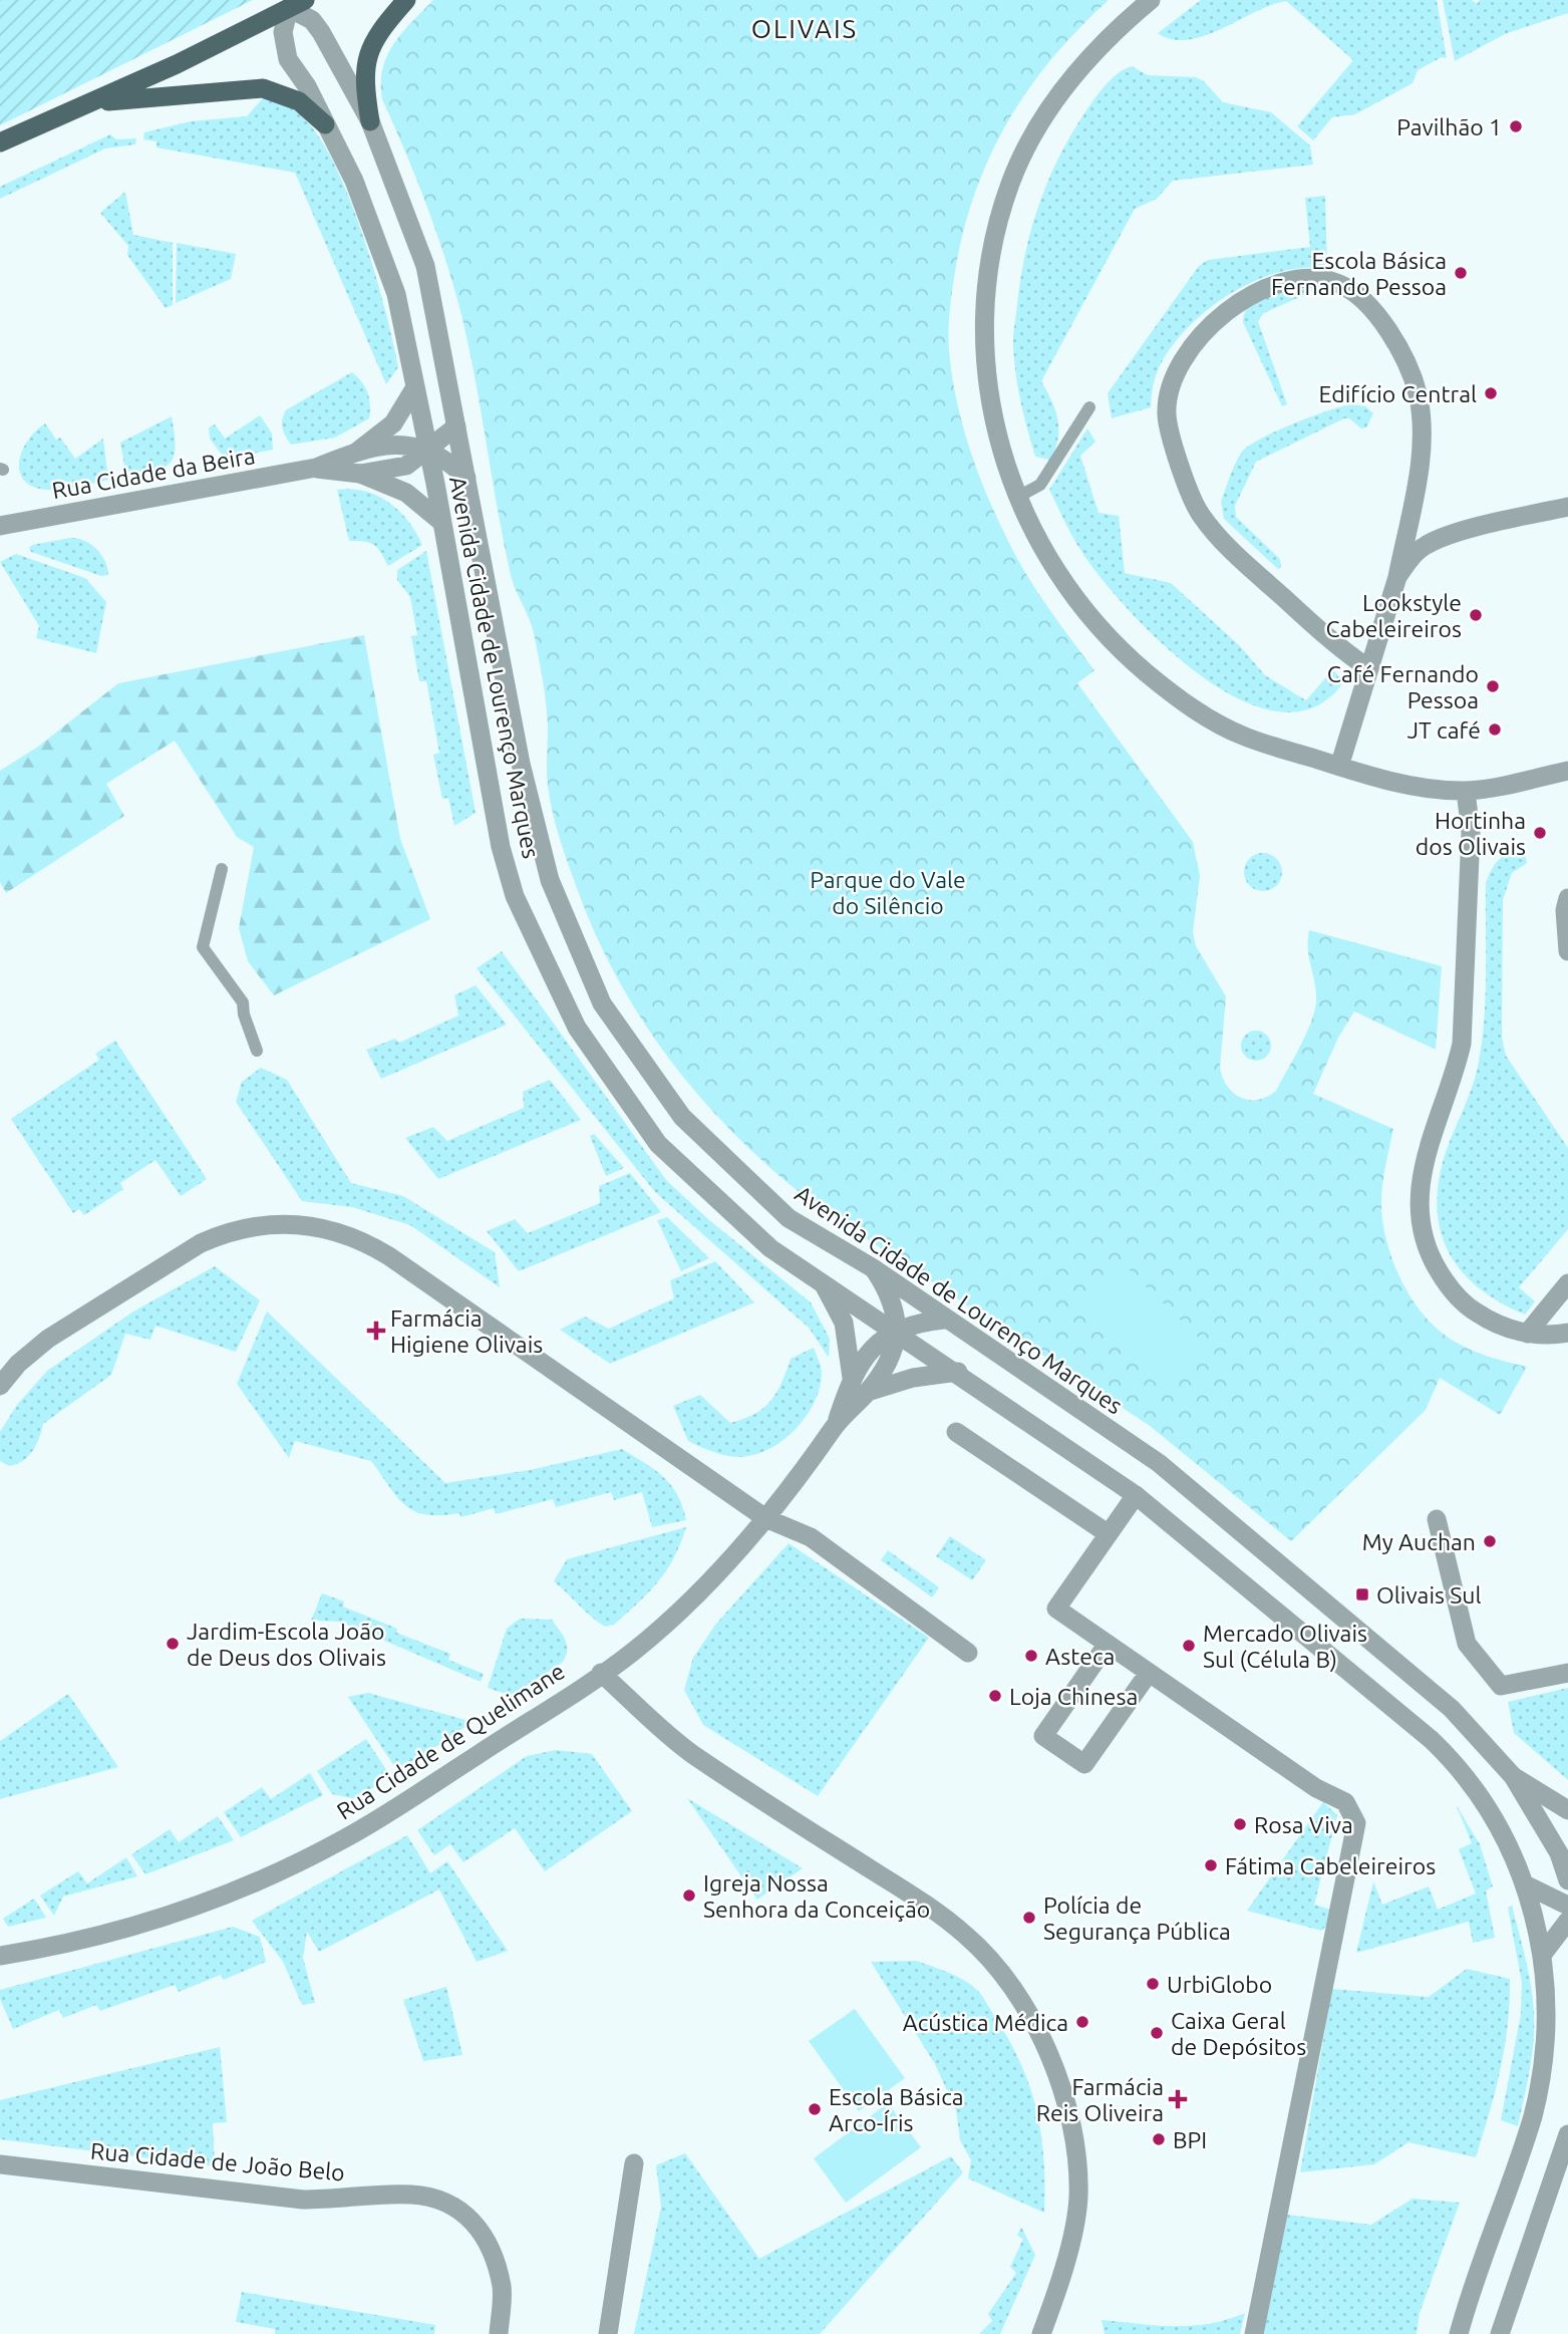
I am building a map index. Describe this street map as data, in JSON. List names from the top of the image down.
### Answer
{
  "streets": {
    "street": [
      "Rua Cidade da Beira",
      "Avenida Cidade de Lourenço Marques",
      "Rua Cidade de Quelimane",
      "Rua Cidade de João Belo"
    ]
  },
  "crossings": [
    ["Rua Cidade da Beira", "Avenida Cidade de Lourenço Marques"],
    ["Avenida Cidade de Lourenço Marques", "Rua Cidade de Quelimane"]
  ],
  "districts": ["OLIVAIS"],
  "parks": ["Parque do Vale do Silêncio"],
  "places": {
    "other": [
      "Pavilhão 1",
      "Escola Básica Fernando Pessoa",
      "Edifício Central",
      "Lookstyle Cabeleireiros",
      "Café Fernando Pessoa",
      "JT café",
      "Hortinha dos Olivais",
      "My Auchan",
      "Jardim-Escola João de Deus dos Olivais",
      "Mercado Olivais Sul (Célula B)",
      "Asteca",
      "Loja Chinesa",
      "Rosa Viva",
      "Fátima Cabeleireiros",
      "Igreja Nossa Senhora da Conceição",
      "Polícia de Segurança Pública",
      "UrbiGlobo",
      "Acústica Médica",
      "Caixa Geral de Depósitos",
      "Escola Básica Arco-Íris",
      "BPI"
    ],
    "health": ["Farmácia Higiene Olivais", "Farmácia Reis Oliveira"],
    "transit": ["Olivais Sul"]
  }
}
